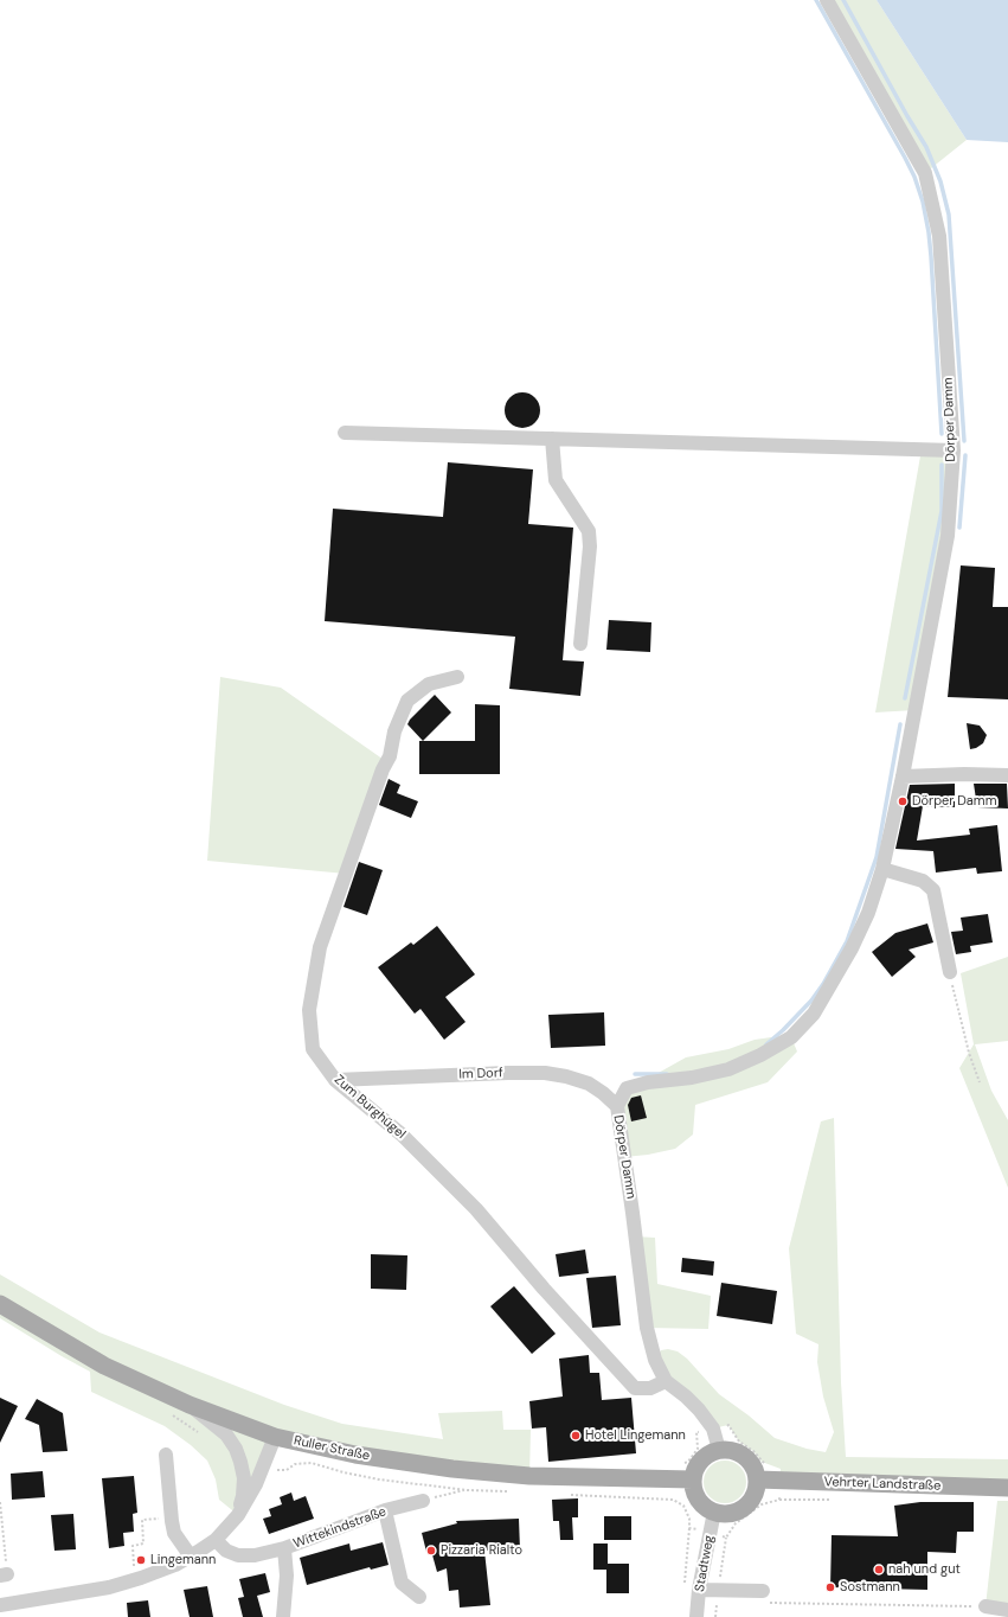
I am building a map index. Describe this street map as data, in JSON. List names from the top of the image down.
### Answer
{
  "streets": {
    "main road": ["Ruller Straße", "Vehrter Landstraße"],
    "street": [
      "Dörper Damm",
      "Im Dorf",
      "Zum Burghügel",
      "Wittekindstraße",
      "Stadtweg"
    ]
  },
  "crossings": [
    ["Dörper Damm", "Im Dorf"],
    ["Dörper Damm", "Zum Burghügel"],
    ["Dörper Damm", "Ruller Straße"],
    ["Dörper Damm", "Vehrter Landstraße"],
    ["Dörper Damm", "Stadtweg"],
    ["Im Dorf", "Zum Burghügel"],
    ["Ruller Straße", "Vehrter Landstraße"],
    ["Ruller Straße", "Stadtweg"],
    ["Vehrter Landstraße", "Stadtweg"]
  ],
  "places": [
    "Dörper Damm",
    "Hotel Lingemann",
    "Pizzaria Rialto",
    "Lingemann",
    "nah und gut",
    "Sostmann"
  ]
}
